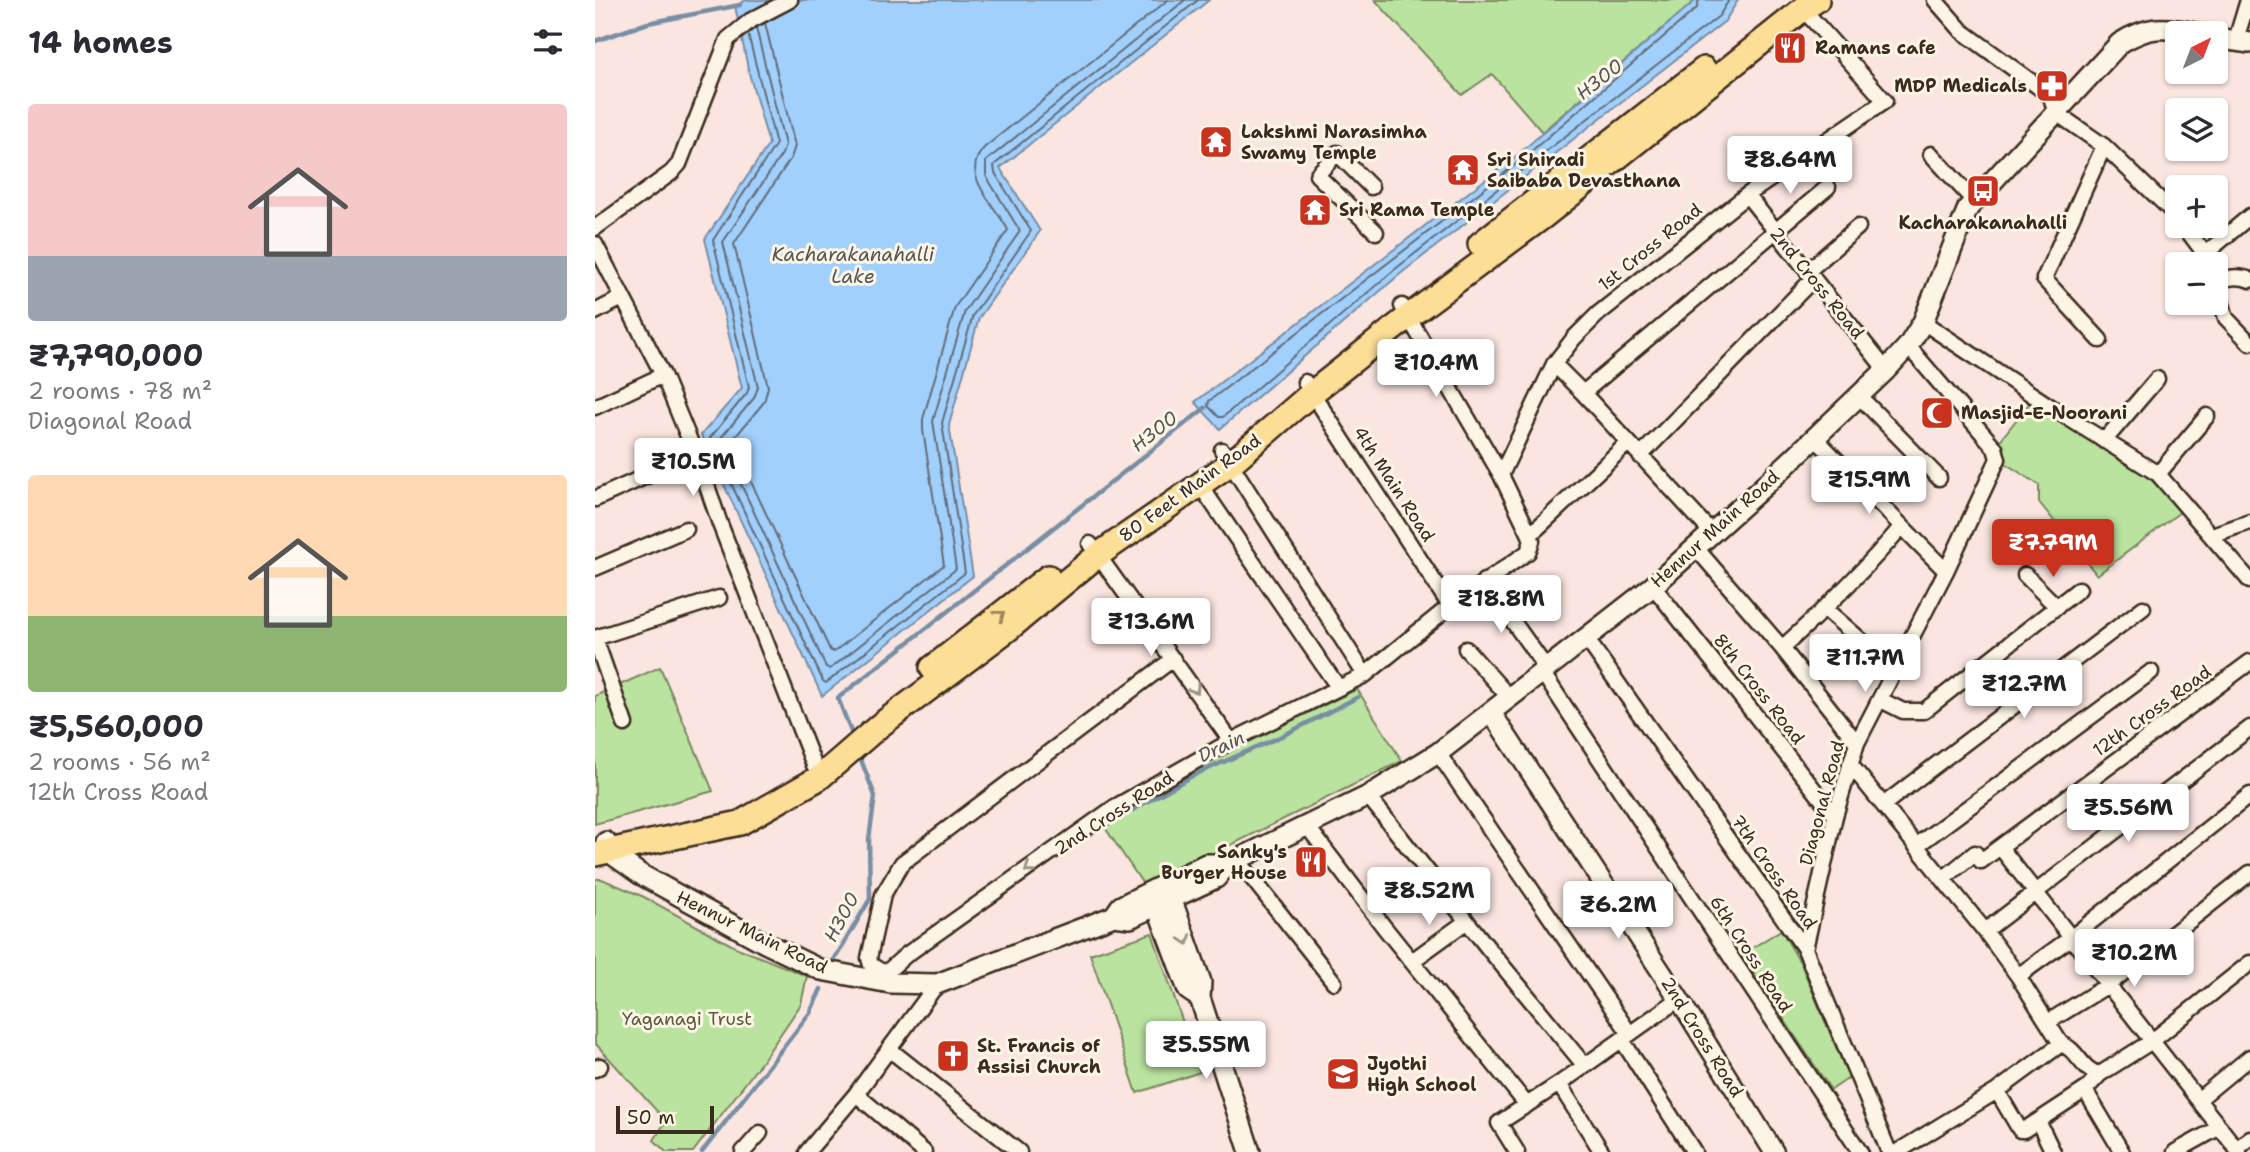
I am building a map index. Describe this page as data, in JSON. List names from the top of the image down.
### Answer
{
  "streets": {
    "main road": ["80 Feet Main Road", "Hennur Main Road"],
    "street": [
      "1st Cross Road",
      "2nd Cross Road",
      "4th Main Road",
      "8th Cross Road",
      "12th Cross Road",
      "Diagonal Road",
      "7th Cross Road",
      "6th Cross Road"
    ]
  },
  "crossings": [
    ["1st Cross Road", "2nd Cross Road"],
    ["1st Cross Road", "80 Feet Main Road"],
    ["2nd Cross Road", "4th Main Road"],
    ["2nd Cross Road", "Hennur Main Road"],
    ["2nd Cross Road", "6th Cross Road"],
    ["4th Main Road", "80 Feet Main Road"],
    ["80 Feet Main Road", "Hennur Main Road"],
    ["Hennur Main Road", "8th Cross Road"],
    ["Hennur Main Road", "Diagonal Road"],
    ["Hennur Main Road", "7th Cross Road"],
    ["Hennur Main Road", "6th Cross Road"],
    ["8th Cross Road", "Diagonal Road"],
    ["Diagonal Road", "7th Cross Road"]
  ],
  "water": ["H300", "Kacharakanahalli Lake", "Drain"],
  "parks": ["Yaganagi Trust"],
  "places": {
    "restaurant": ["Ramans cafe", "Sanky's Burger House"],
    "pharmacy": ["MDP Medicals"],
    "temple": ["Lakshmi Narasimha Swamy Temple", "Sri Shiradi Saibaba Devasthana", "Sri Rama Temple"],
    "bus stop": ["Kacharakanahalli"],
    "mosque": ["Masjid-E-Noorani"],
    "church": ["St. Francis of Assisi Church"],
    "school or university": ["Jyothi High School"]
  },
  "scale_bar": "50 m",
  "north": "top right",
  "page": {
    "heading": "14 homes",
    "map_buttons": ["+", "−"],
    "list": [
      {
        "name": "₹7,790,000",
        "note": "2 rooms · 78 m² · Diagonal Road"
      },
      {
        "name": "₹5,560,000",
        "note": "2 rooms · 56 m² · 12th Cross Road"
      }
    ],
    "price": [
      "₹8.64M",
      "₹10.4M",
      "₹10.5M",
      "₹15.9M",
      "₹7.79M",
      "₹18.8M",
      "₹13.6M",
      "₹11.7M",
      "₹12.7M",
      "₹5.56M",
      "₹8.52M",
      "₹6.2M",
      "₹10.2M",
      "₹5.55M"
    ],
    "scale": "50 m"
  }
}
